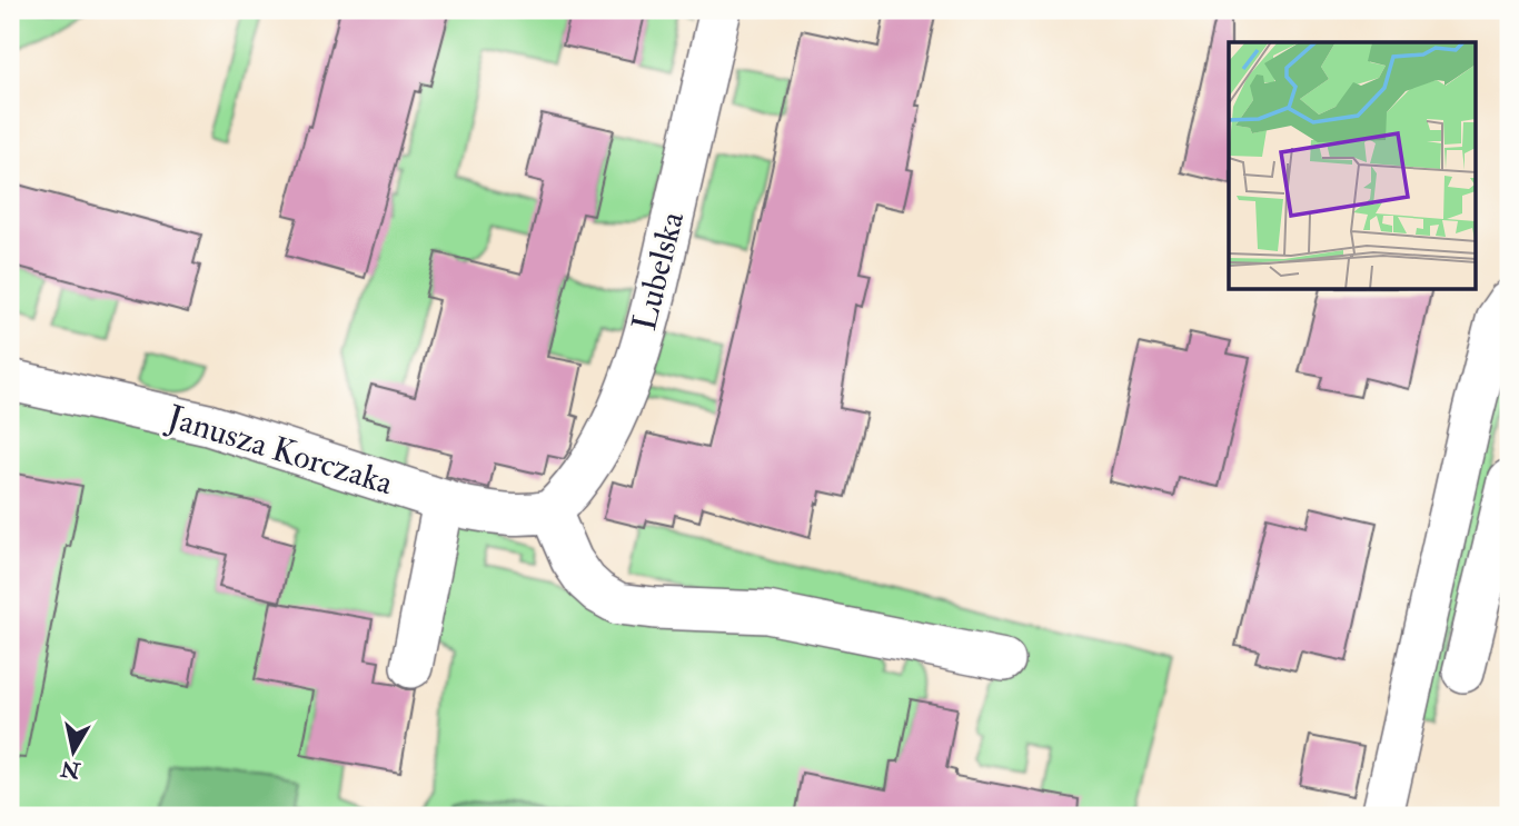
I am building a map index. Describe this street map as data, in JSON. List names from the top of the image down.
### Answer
{
  "streets": {
    "street": ["Lubelska", "Janusza Korczaka"]
  },
  "crossings": [
    ["Lubelska", "Janusza Korczaka"]
  ],
  "north": "bottom"
}
